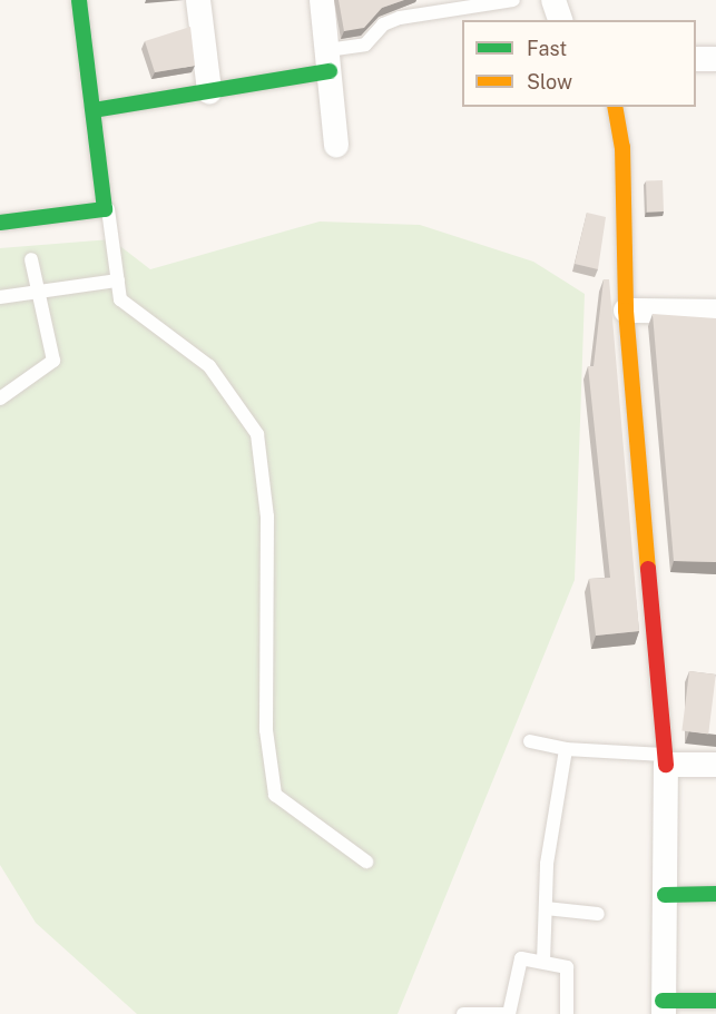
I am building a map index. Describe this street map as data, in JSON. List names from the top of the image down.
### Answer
{
  "legend": ["Fast", "Slow"]
}
